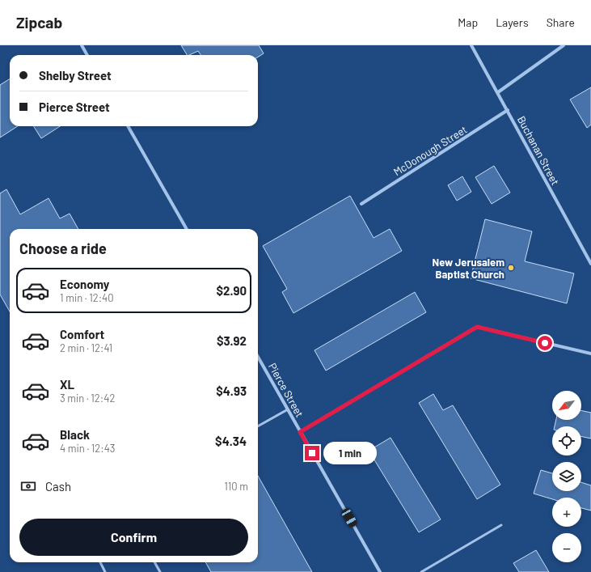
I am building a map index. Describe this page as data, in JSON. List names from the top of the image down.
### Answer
{
  "streets": {
    "street": ["McDonough Street", "Buchanan Street", "Pierce Street"]
  },
  "crossings": [
    ["McDonough Street", "Buchanan Street"]
  ],
  "places": ["New Jerusalem Baptist Church"],
  "north": "bottom left",
  "page": {
    "header": "Zipcab",
    "nav": ["Map", "Layers", "Share"],
    "banner": ["Shelby Street", "Pierce Street"],
    "heading": "Choose a ride",
    "list": [
      {
        "name": "Economy",
        "note": "1 min · 12:40",
        "value": "$2.90"
      },
      {
        "name": "Comfort",
        "note": "2 min · 12:41",
        "value": "$3.92"
      },
      {
        "name": "XL",
        "note": "3 min · 12:42",
        "value": "$4.93"
      },
      {
        "name": "Black",
        "note": "4 min · 12:43",
        "value": "$4.34"
      }
    ],
    "map_buttons": ["+", "−"],
    "bubble": "1 min",
    "pay": ["Cash", "110 m"],
    "buttons": "Confirm"
  }
}
